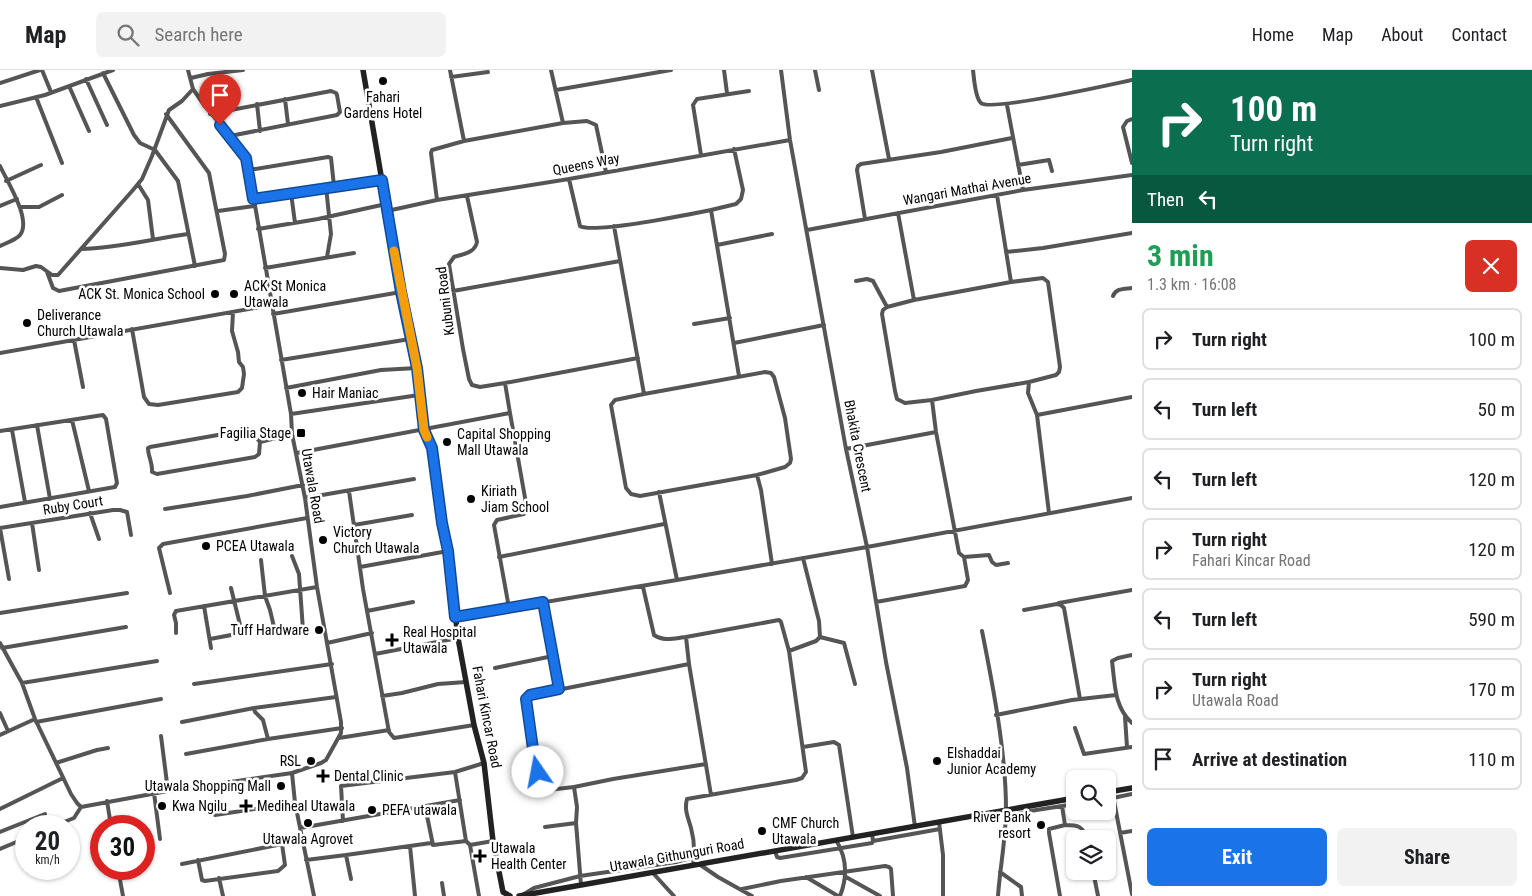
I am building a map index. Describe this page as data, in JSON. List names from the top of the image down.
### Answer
{
  "streets": {
    "street": [
      "Queens Way",
      "Wangari Mathai Avenue",
      "Kubuni Road",
      "Bhakita Crescent",
      "Utawala Road",
      "Ruby Court",
      "Fahari Kincar Road",
      "Utawala Githunguri Road"
    ]
  },
  "crossings": [
    ["Queens Way", "Kubuni Road"],
    ["Queens Way", "Bhakita Crescent"],
    ["Queens Way", "Fahari Kincar Road"],
    ["Wangari Mathai Avenue", "Bhakita Crescent"],
    ["Bhakita Crescent", "Utawala Githunguri Road"]
  ],
  "places": {
    "other": [
      "Fahari Gardens Hotel",
      "ACK St. Monica School",
      "ACK St Monica Utawala",
      "Deliverance Church Utawala",
      "Hair Maniac",
      "Capital Shopping Mall Utawala",
      "Kiriath Jiam School",
      "Victory Church Utawala",
      "PCEA Utawala",
      "Tuff Hardware",
      "RSL",
      "Elshaddai Junior Academy",
      "Utawala Shopping Mall",
      "Kwa Ngilu",
      "PEFA utawala",
      "Utawala Agrovet",
      "River Bank resort",
      "CMF Church Utawala"
    ],
    "transit": ["Fagilia Stage"],
    "health": [
      "Real Hospital Utawala",
      "Dental Clinic",
      "Mediheal Utawala",
      "Utawala Health Center"
    ]
  },
  "page": {
    "header": "Map",
    "search": "Search here",
    "nav": [
      "Home",
      "Map",
      "About",
      "Contact"
    ],
    "turn": ["100 m", "Turn right"],
    "then": "Then",
    "heading": ["3 min", "1.3 km · 16:08"],
    "list": [
      {
        "name": "Turn right",
        "value": "100 m"
      },
      {
        "name": "Turn left",
        "value": "50 m"
      },
      {
        "name": "Turn left",
        "value": "120 m"
      },
      {
        "name": "Turn right",
        "note": "Fahari Kincar Road",
        "value": "120 m"
      },
      {
        "name": "Turn left",
        "value": "590 m"
      },
      {
        "name": "Turn right",
        "note": "Utawala Road",
        "value": "170 m"
      },
      {
        "name": "Arrive at destination",
        "value": "110 m"
      }
    ],
    "speed": "20 km/h",
    "limit": "30",
    "buttons": ["Exit", "Share"]
  }
}
